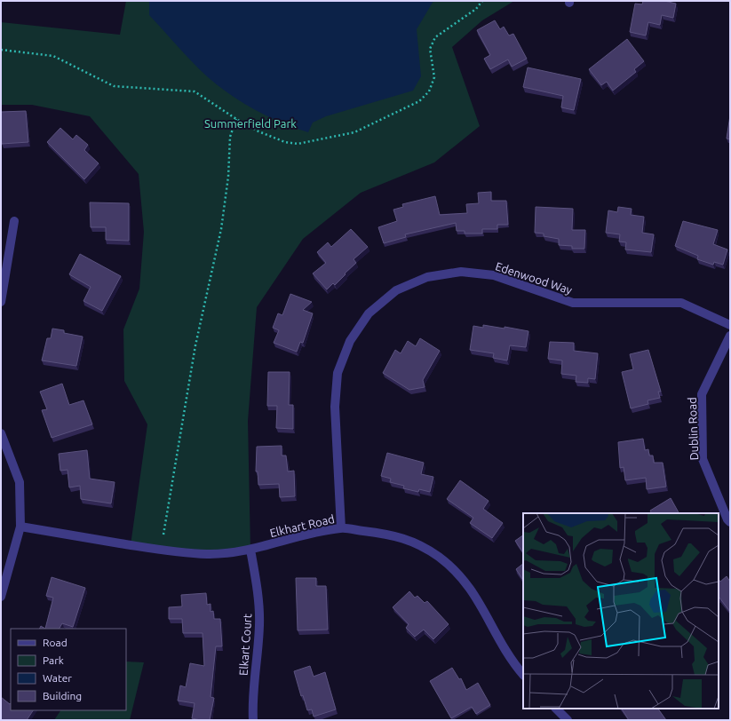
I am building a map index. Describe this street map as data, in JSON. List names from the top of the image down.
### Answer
{
  "streets": {
    "street": [
      "Edenwood Way",
      "Dublin Road",
      "Elkhart Road",
      "Elkart Court"
    ]
  },
  "crossings": [
    ["Edenwood Way", "Elkhart Road"],
    ["Elkhart Road", "Elkart Court"]
  ],
  "parks": ["Summerfield Park"],
  "legend": [
    "Road",
    "Park",
    "Water",
    "Building"
  ]
}
